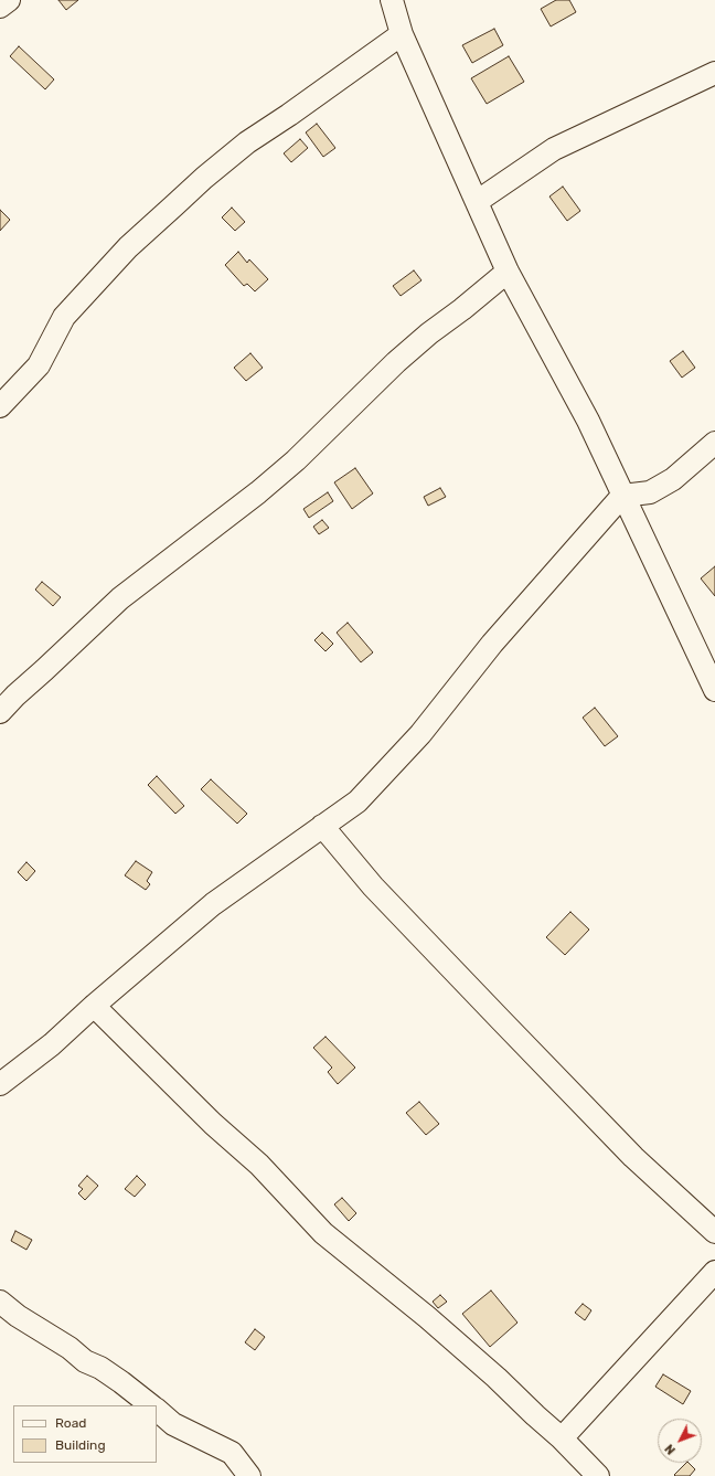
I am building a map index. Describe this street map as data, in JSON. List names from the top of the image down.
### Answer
{
  "legend": ["Road", "Building"],
  "north": "bottom left"
}
